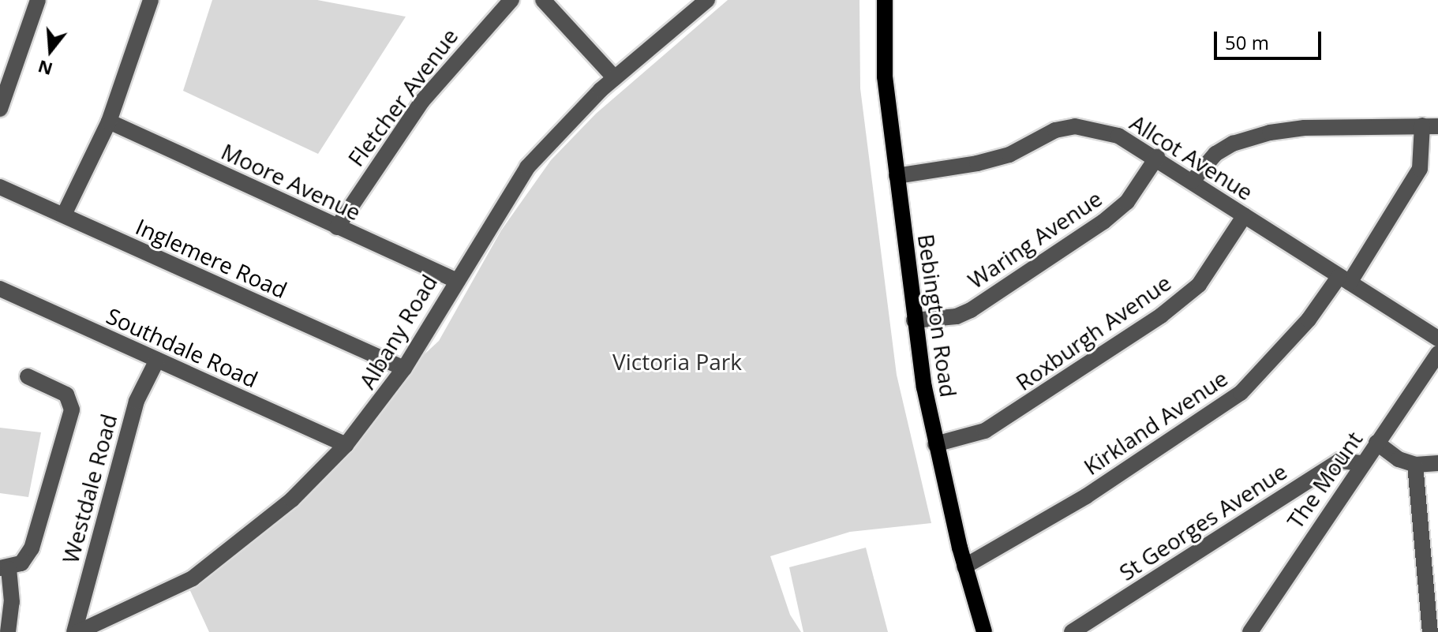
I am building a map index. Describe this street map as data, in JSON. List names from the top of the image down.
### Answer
{
  "streets": {
    "main road": ["Bebington Road"],
    "street": [
      "Fletcher Avenue",
      "Allcot Avenue",
      "Moore Avenue",
      "Waring Avenue",
      "Inglemere Road",
      "Albany Road",
      "Roxburgh Avenue",
      "Southdale Road",
      "Kirkland Avenue",
      "The Mount",
      "Westdale Road",
      "St Georges Avenue"
    ]
  },
  "crossings": [
    ["Fletcher Avenue", "Moore Avenue"],
    ["Allcot Avenue", "Waring Avenue"],
    ["Allcot Avenue", "Bebington Road"],
    ["Allcot Avenue", "Roxburgh Avenue"],
    ["Allcot Avenue", "Kirkland Avenue"],
    ["Moore Avenue", "Albany Road"],
    ["Waring Avenue", "Bebington Road"],
    ["Inglemere Road", "Albany Road"],
    ["Bebington Road", "Roxburgh Avenue"],
    ["Bebington Road", "Kirkland Avenue"],
    ["Albany Road", "Southdale Road"],
    ["Albany Road", "Westdale Road"],
    ["Southdale Road", "Westdale Road"],
    ["The Mount", "St Georges Avenue"]
  ],
  "parks": ["Victoria Park"],
  "scale_bar": "50 m",
  "north": "bottom"
}
